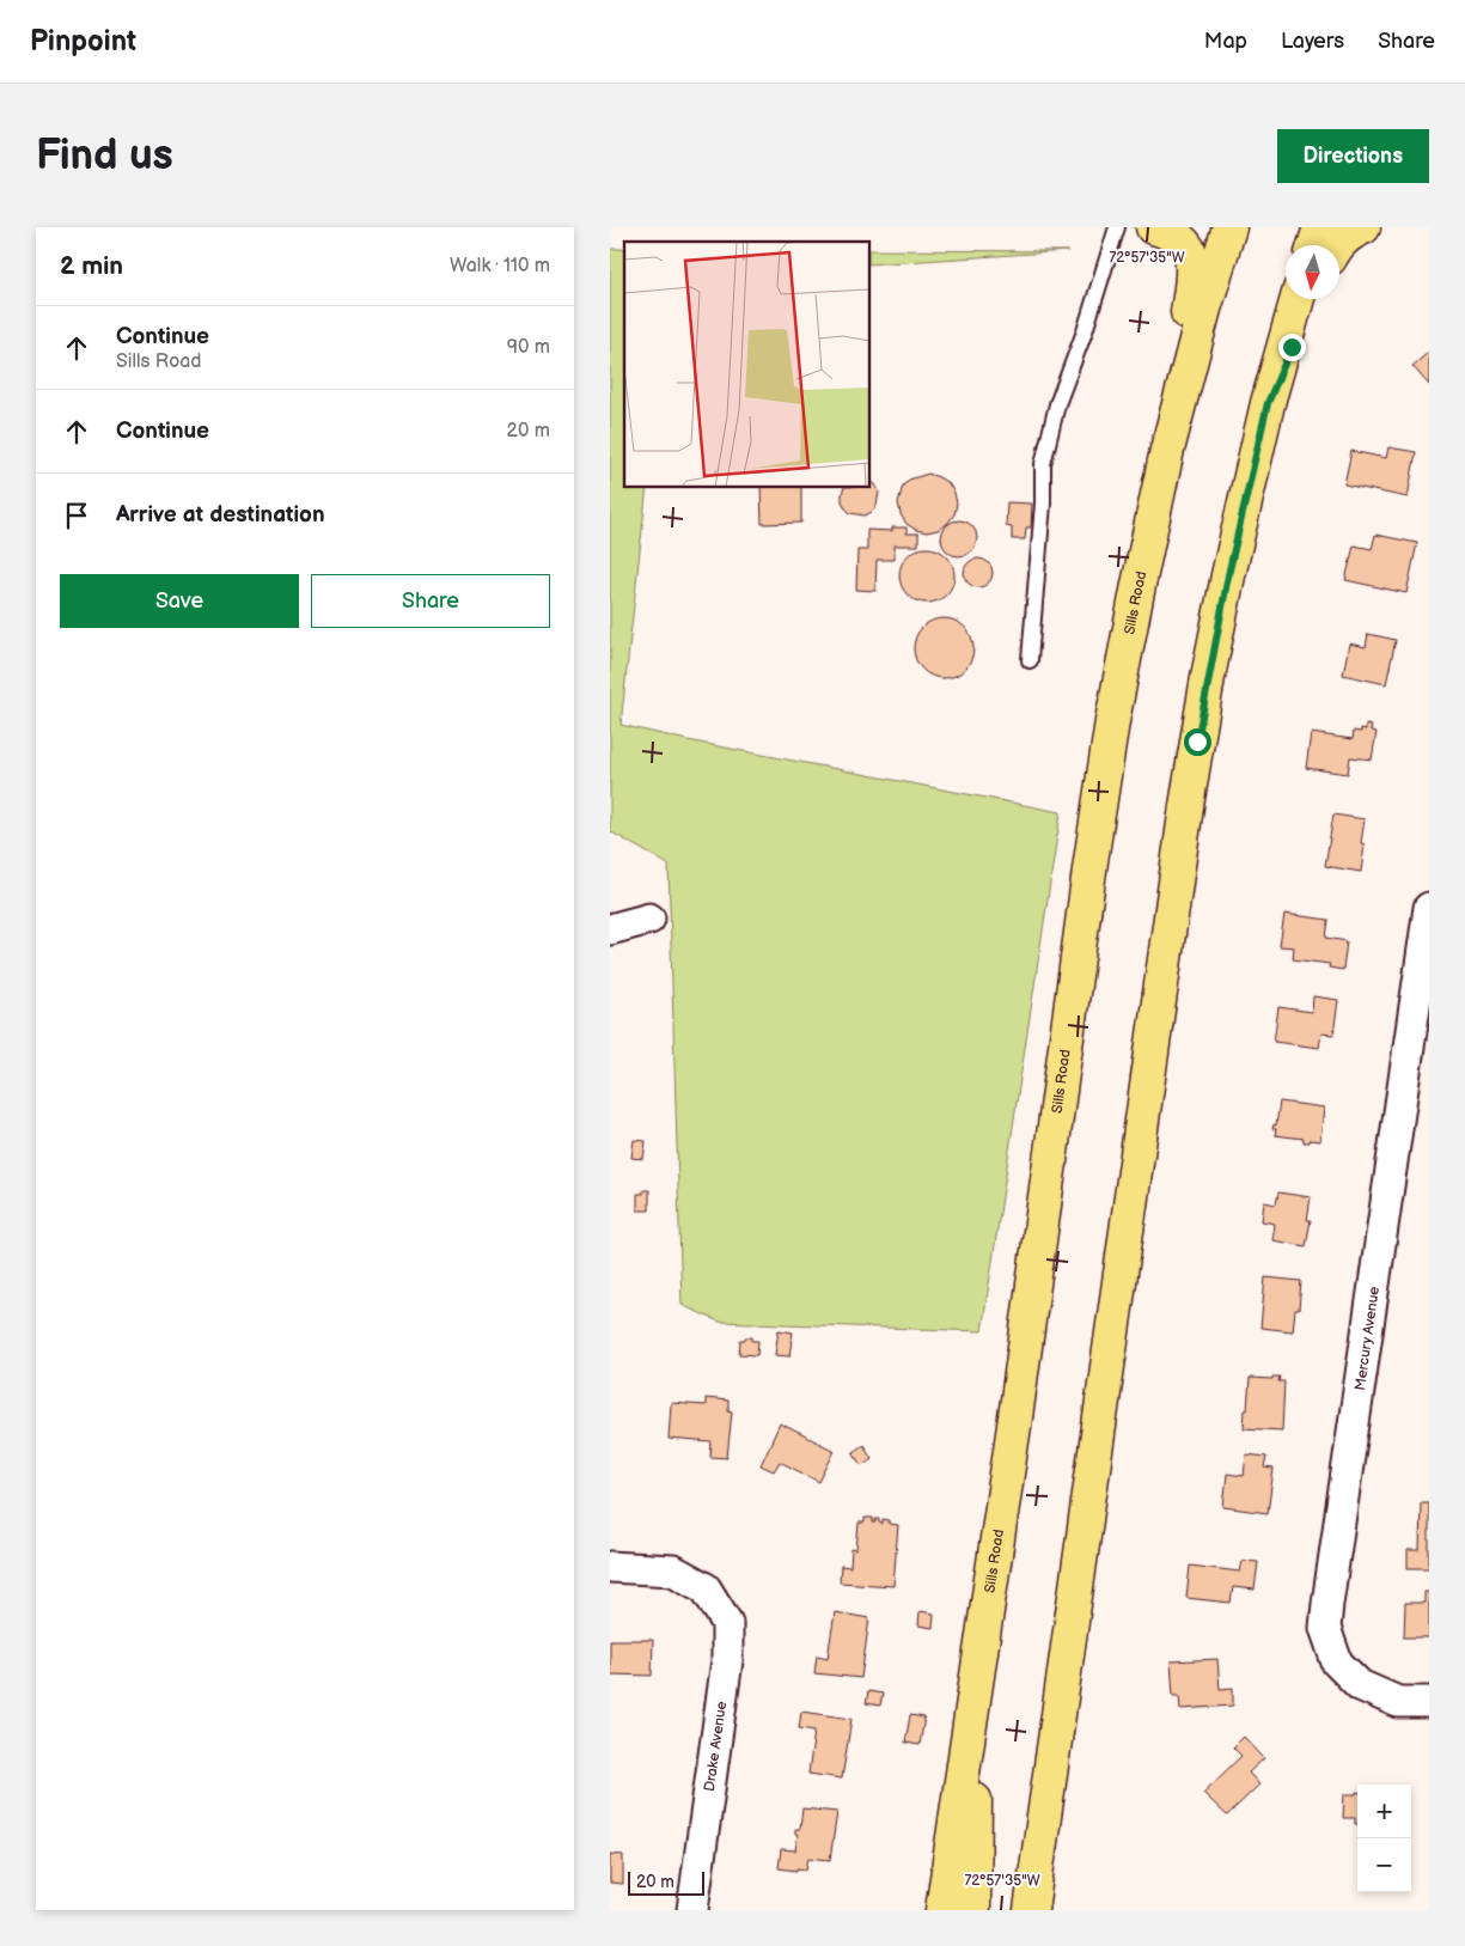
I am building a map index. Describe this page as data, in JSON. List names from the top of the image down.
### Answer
{
  "streets": {
    "main road": ["Sills Road"],
    "street": ["Mercury Avenue", "Drake Avenue"]
  },
  "scale_bar": "20 m",
  "north": "bottom",
  "page": {
    "header": "Pinpoint",
    "nav": ["Map", "Layers", "Share"],
    "buttons": [
      "Directions",
      ["Save", "Share"]
    ],
    "title": "Find us",
    "heading": ["2 min", "Walk · 110 m"],
    "list": [
      ["Continue", "Sills Road", "90 m"],
      ["Continue", "20 m"],
      "Arrive at destination"
    ],
    "map_buttons": ["+", "−"],
    "scale": "20 m"
  },
  "coordinates": ["72°57'35\"W"]
}
